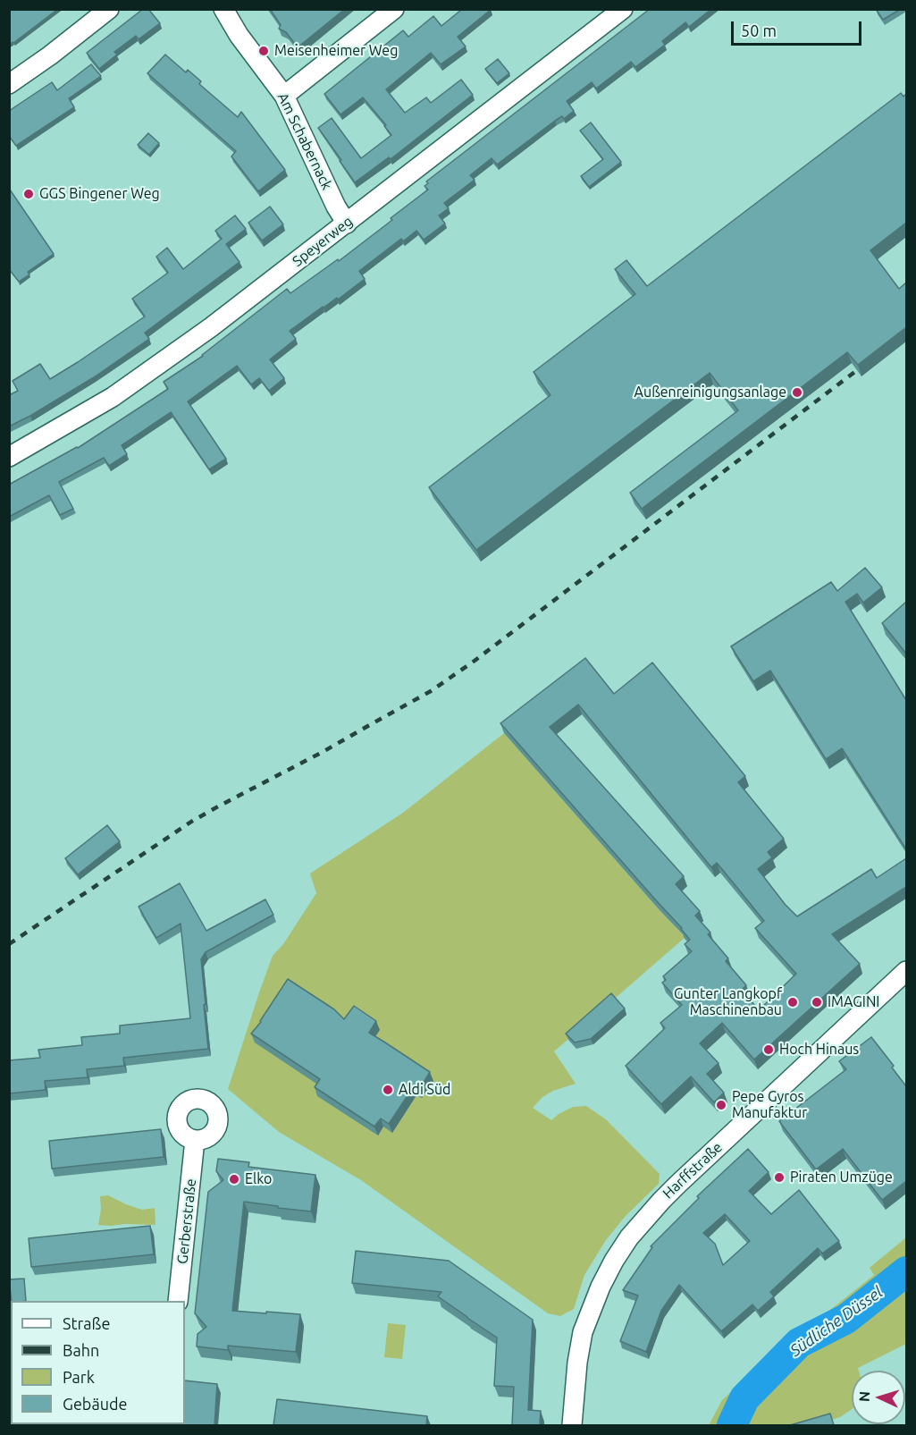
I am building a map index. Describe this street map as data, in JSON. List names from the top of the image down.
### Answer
{
  "streets": {
    "street": [
      "Am Schabernack",
      "Speyerweg",
      "Harffstraße",
      "Gerberstraße"
    ]
  },
  "crossings": [
    ["Am Schabernack", "Speyerweg"]
  ],
  "water": ["Südliche Düssel"],
  "places": [
    "Meisenheimer Weg",
    "GGS Bingener Weg",
    "Außenreinigungsanlage",
    "Gunter Langkopf Maschinenbau",
    "IMAGINI",
    "Hoch Hinaus",
    "Aldi Süd",
    "Pepe Gyros Manufaktur",
    "Piraten Umzüge",
    "Elko"
  ],
  "legend": [
    "Straße",
    "Bahn",
    "Park",
    "Gebäude"
  ],
  "scale_bar": "50 m",
  "north": "left"
}
